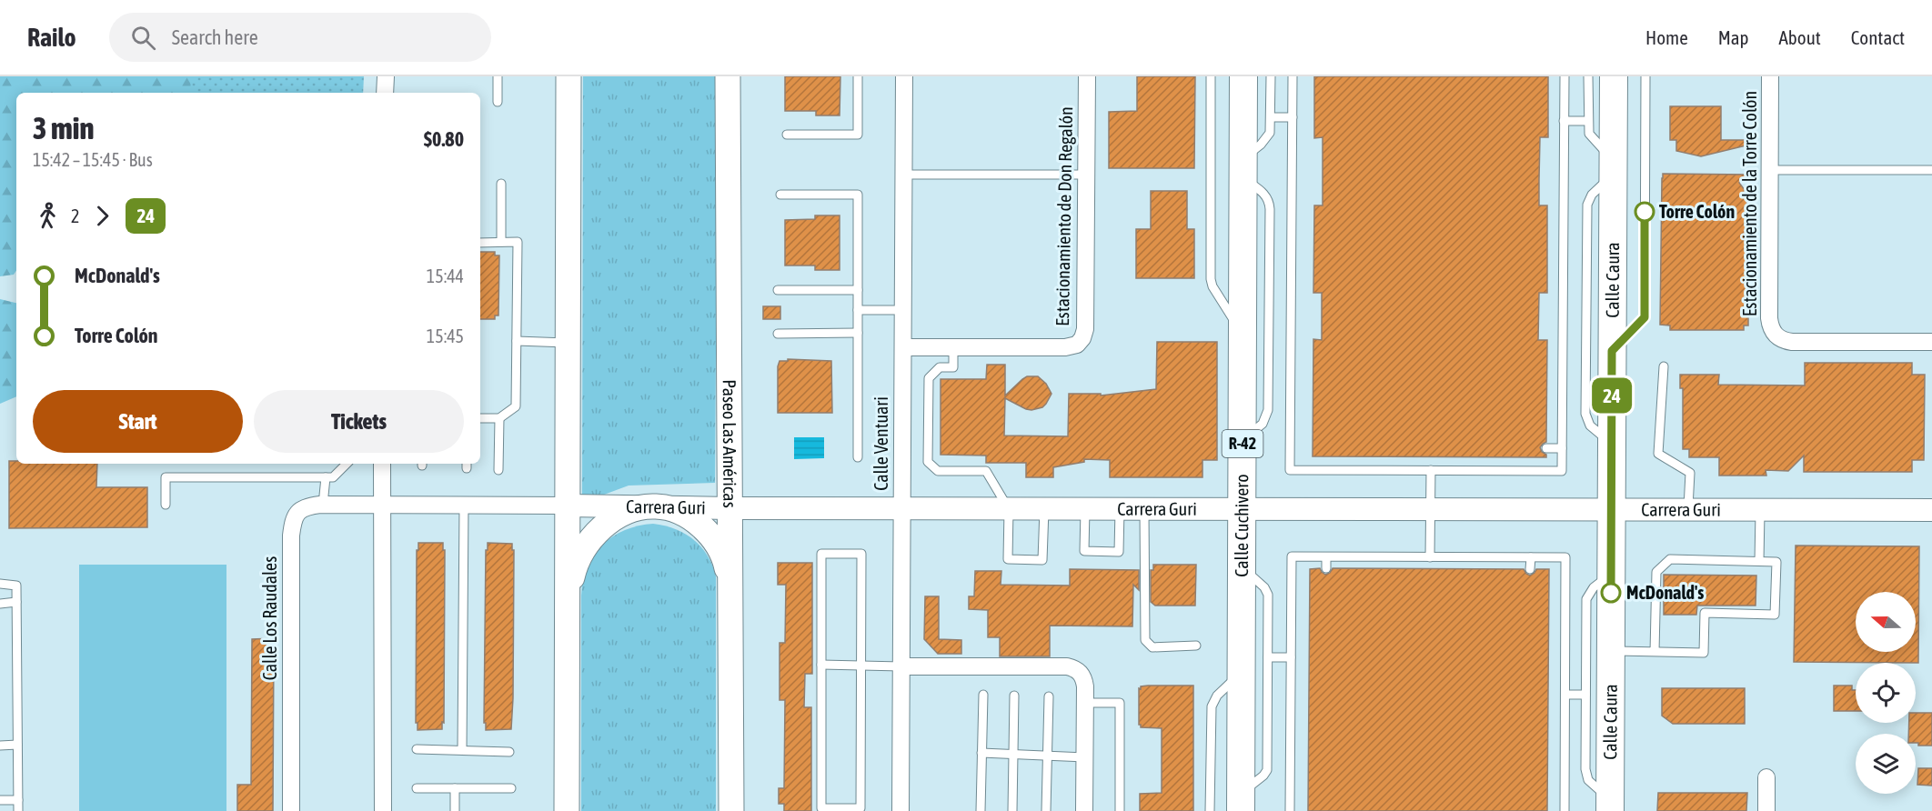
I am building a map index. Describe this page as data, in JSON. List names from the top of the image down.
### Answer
{
  "streets": {
    "main road": [
      "Calle Caura",
      "Paseo Las Américas",
      "R-42",
      "Calle Cuchivero"
    ],
    "street": [
      "Estacionamiento de la Torre Colón",
      "Estacionamiento de Don Regalón",
      "Calle Ventuari",
      "Carrera Guri",
      "Calle Los Raudales"
    ]
  },
  "crossings": [
    ["Estacionamiento de Don Regalón", "Calle Ventuari"],
    ["Calle Caura", "Carrera Guri"],
    ["Paseo Las Américas", "Carrera Guri"],
    ["Calle Ventuari", "Carrera Guri"],
    ["Carrera Guri", "Calle Cuchivero"],
    ["Carrera Guri", "Calle Los Raudales"]
  ],
  "places": ["Torre Colón", "McDonald's"],
  "lines": ["bus line 24"],
  "north": "left",
  "page": {
    "header": "Railo",
    "search": "Search here",
    "nav": [
      "Home",
      "Map",
      "About",
      "Contact"
    ],
    "on_map": "24",
    "heading": ["3 min", "15:42 – 15:45 · Bus", "$0.80"],
    "legs": ["2", "24"],
    "list": [
      {
        "name": "McDonald's",
        "value": "15:44"
      },
      {
        "name": "Torre Colón",
        "value": "15:45"
      }
    ],
    "buttons": ["Start", "Tickets"]
  }
}
